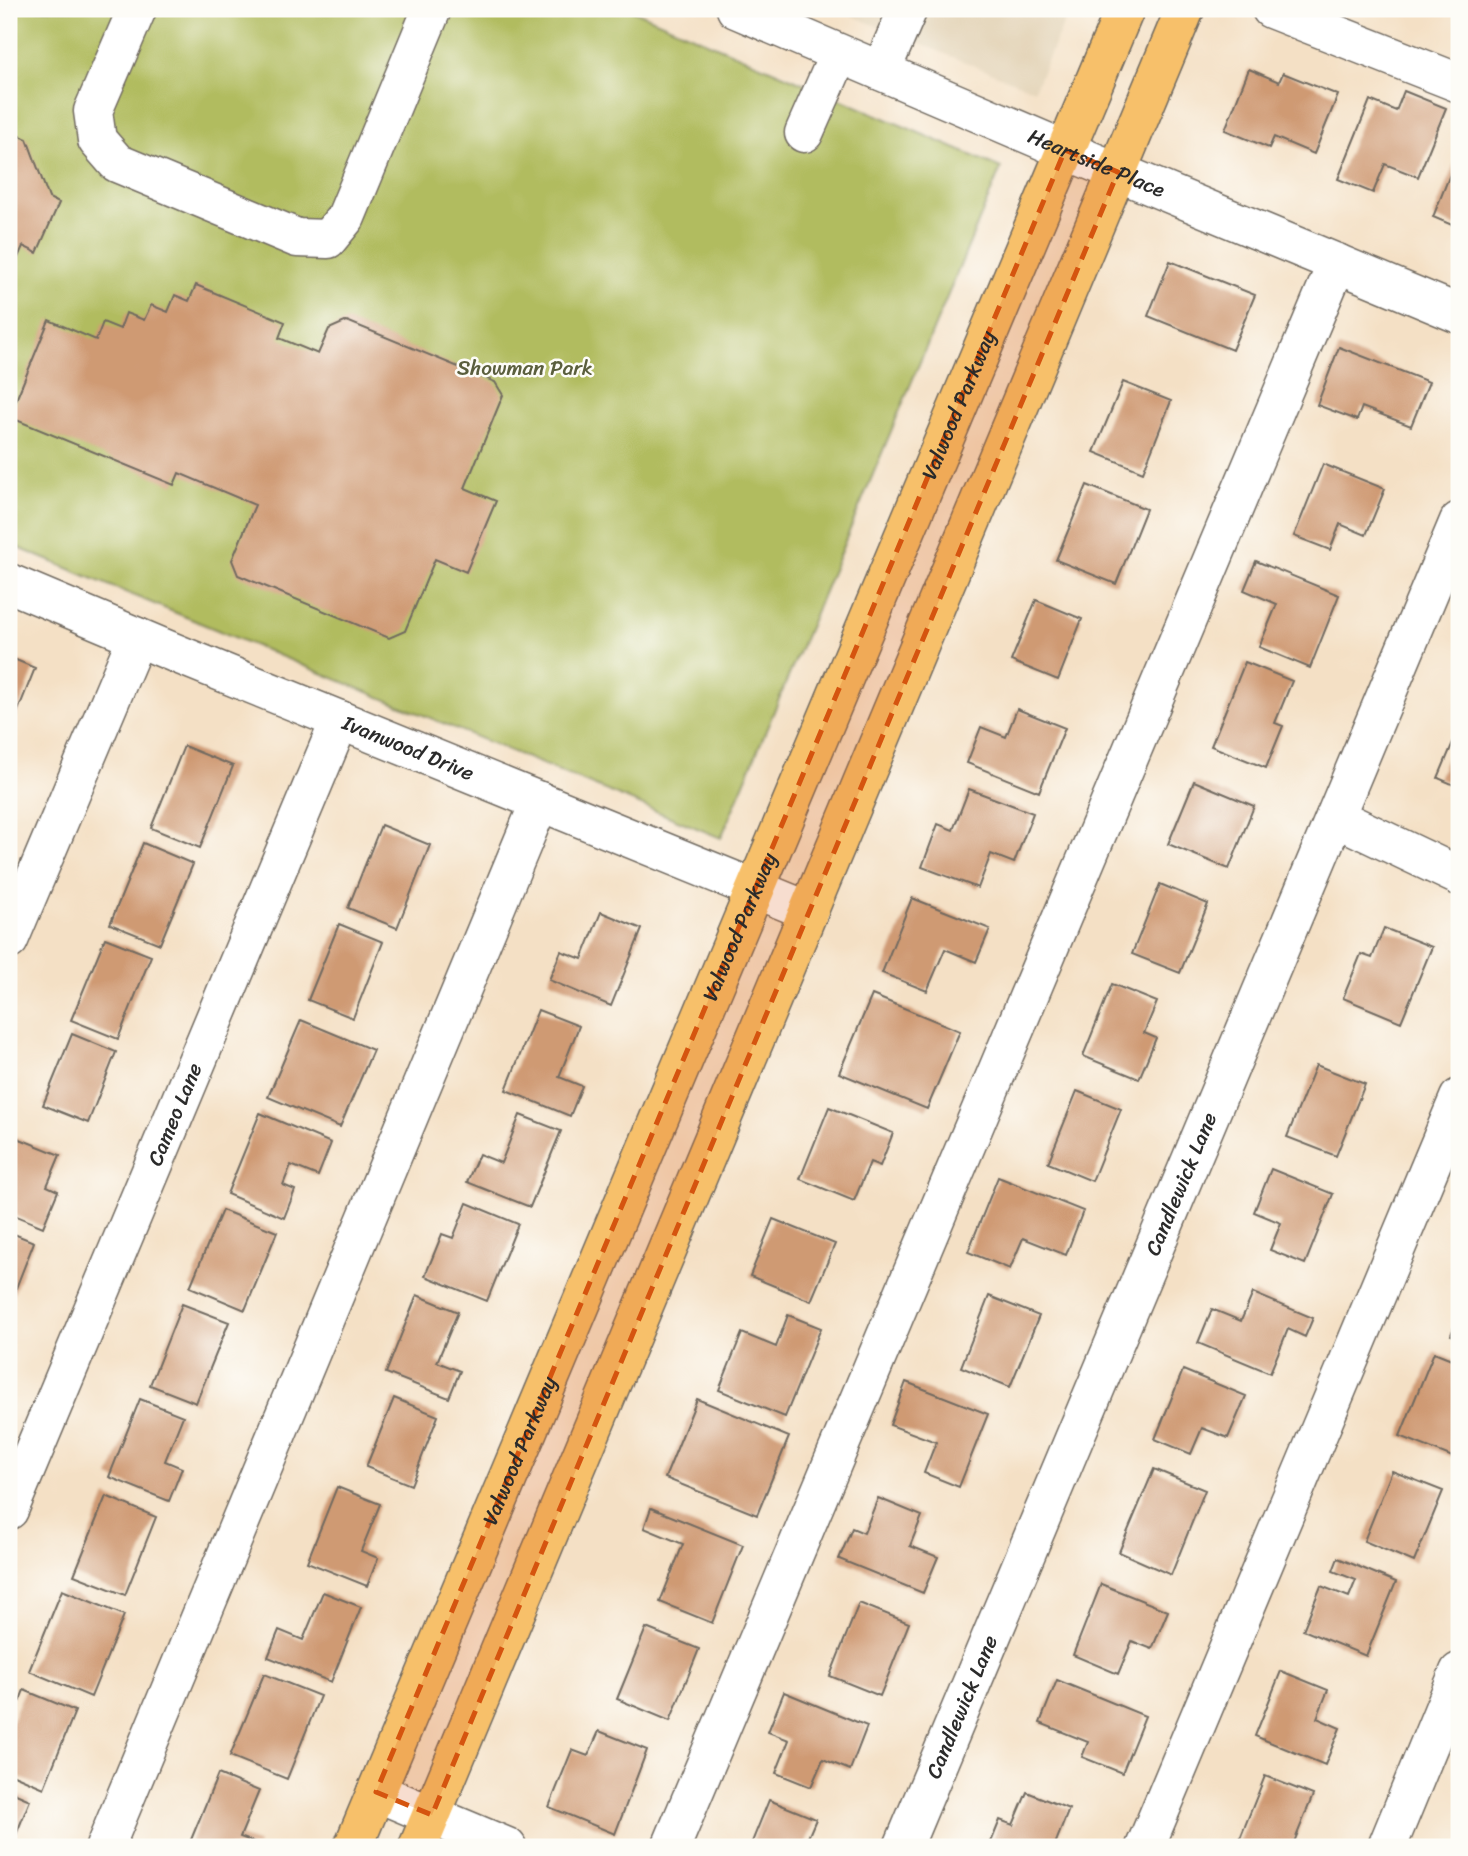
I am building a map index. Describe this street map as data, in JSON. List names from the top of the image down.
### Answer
{
  "streets": {
    "main road": ["Valwood Parkway"],
    "street": [
      "Heartside Place",
      "Ivanwood Drive",
      "Cameo Lane",
      "Candlewick Lane"
    ]
  },
  "crossings": [
    ["Heartside Place", "Valwood Parkway"],
    ["Valwood Parkway", "Ivanwood Drive"],
    ["Ivanwood Drive", "Cameo Lane"]
  ],
  "parks": ["Showman Park"]
}
